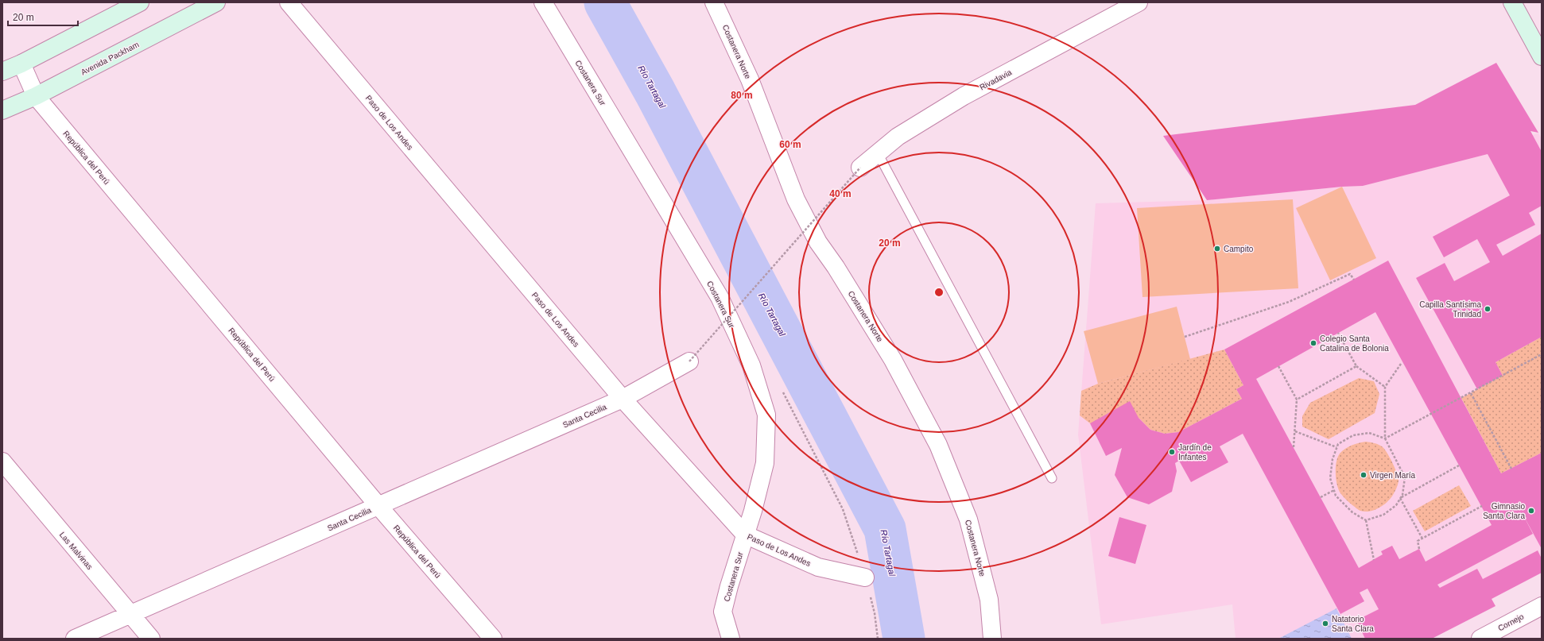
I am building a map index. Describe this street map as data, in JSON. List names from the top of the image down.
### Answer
{
  "streets": {
    "main road": ["Avenida Packham"],
    "street": [
      "Costanera Norte",
      "Rivadavia",
      "Costanera Sur",
      "Paso de Los Andes",
      "República del Perú",
      "Santa Cecilia",
      "Las Malvinas",
      "Cornejo"
    ]
  },
  "crossings": [
    ["Avenida Packham", "República del Perú"],
    ["Costanera Sur", "Paso de Los Andes"],
    ["Paso de Los Andes", "Santa Cecilia"],
    ["República del Perú", "Santa Cecilia"],
    ["Santa Cecilia", "Las Malvinas"]
  ],
  "water": ["Río Tartagal"],
  "places": [
    "Campito",
    "Capilla Santísima Trinidad",
    "Colegio Santa Catalina de Bolonia",
    "Jardín de Infantes",
    "Virgen María",
    "Gimnasio Santa Clara",
    "Natatorio Santa Clara"
  ],
  "scale_bar": "20 m",
  "rings": [
    "80 m",
    "60 m",
    "40 m",
    "20 m"
  ]
}
